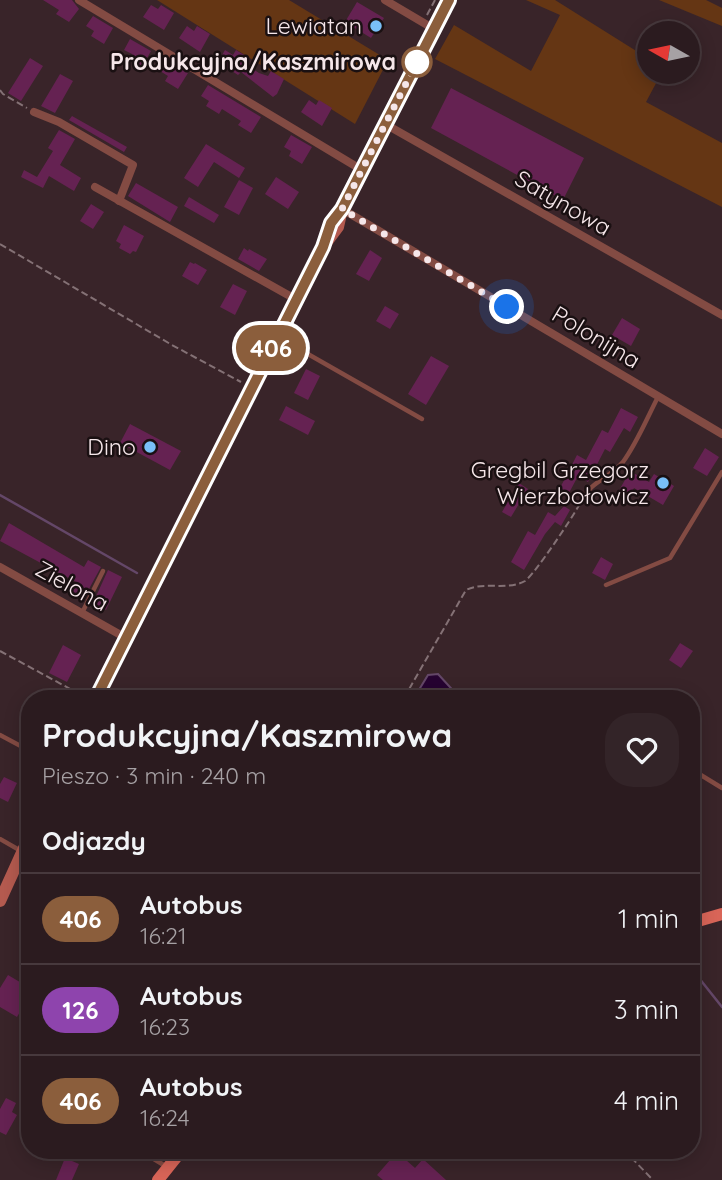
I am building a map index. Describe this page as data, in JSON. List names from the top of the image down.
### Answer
{
  "streets": {
    "street": ["Satynowa", "Polonijna", "Zielona"]
  },
  "places": [
    "Lewiatan",
    "Produkcyjna/Kaszmirowa",
    "Dino",
    "Gregbil Grzegorz Wierzbołowicz"
  ],
  "lines": ["bus line 406"],
  "north": "left",
  "page": {
    "on_map": "406",
    "heading": [
      ["Produkcyjna/Kaszmirowa", "Pieszo · 3 min · 240 m"],
      "Odjazdy"
    ],
    "list": [
      {
        "mark": "406",
        "name": "Autobus",
        "note": "16:21",
        "value": "1 min"
      },
      {
        "mark": "126",
        "name": "Autobus",
        "note": "16:23",
        "value": "3 min"
      },
      {
        "mark": "406",
        "name": "Autobus",
        "note": "16:24",
        "value": "4 min"
      }
    ]
  }
}
